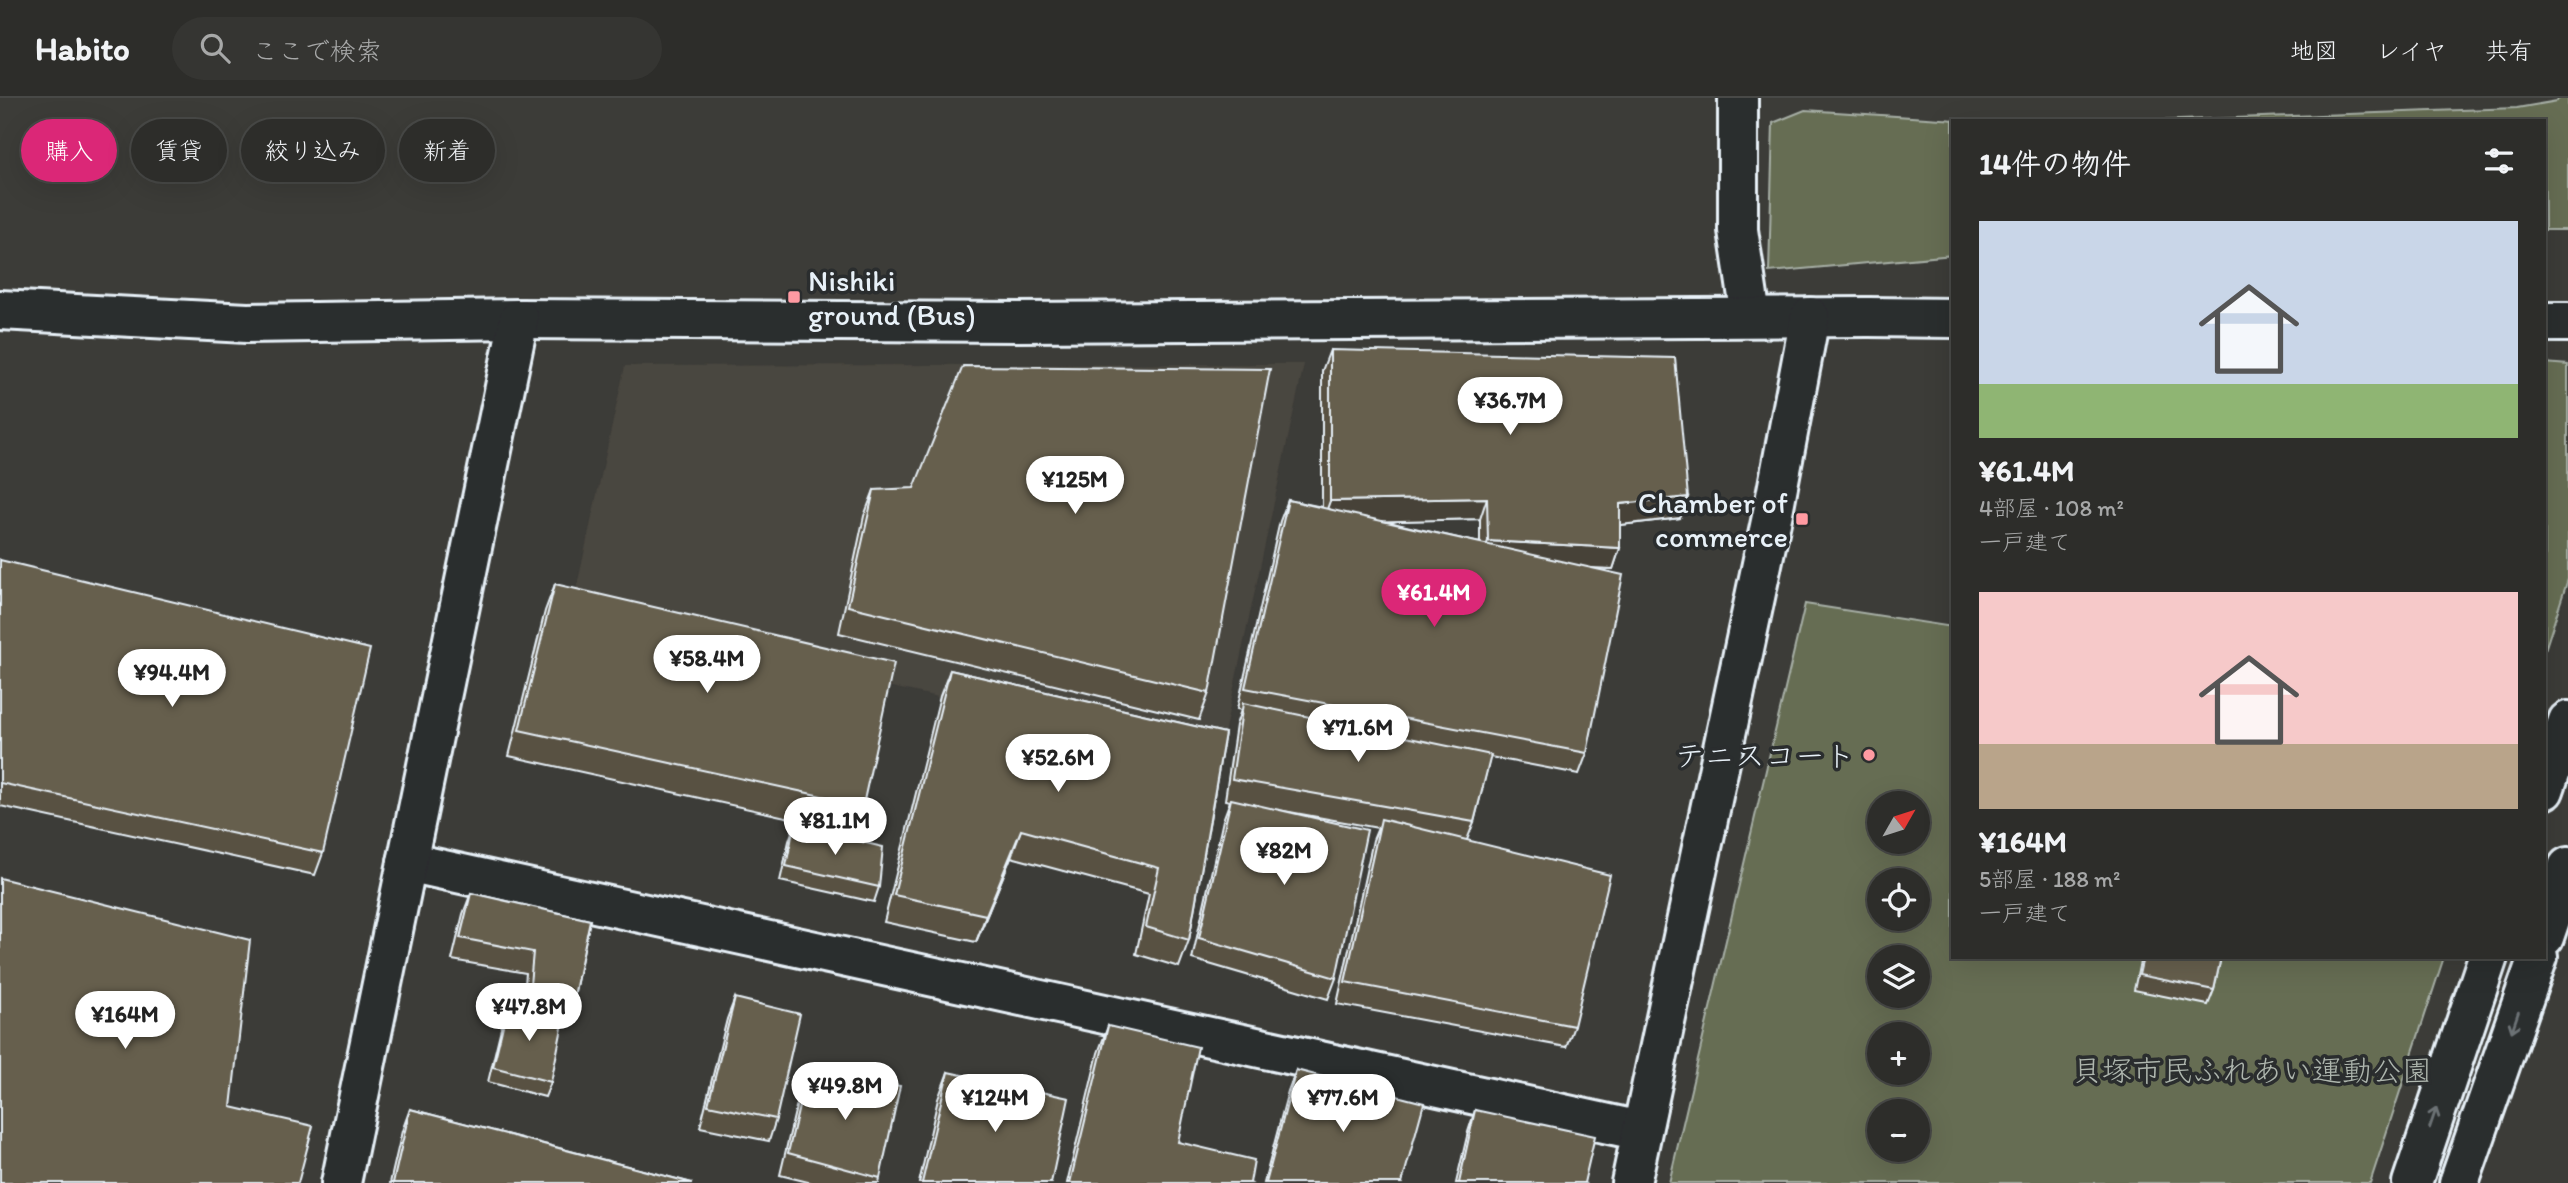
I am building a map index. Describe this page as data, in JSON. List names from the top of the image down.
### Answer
{
  "parks": ["貝塚市民ふれあい運動公園"],
  "places": {
    "transit": ["Nishiki ground (Bus)", "Chamber of commerce"],
    "other": ["テニスコート"]
  },
  "north": "top right",
  "page": {
    "header": "Habito",
    "search": "ここで検索",
    "nav": ["地図", "レイヤ", "共有"],
    "chip": [
      "購入",
      "賃貸",
      "絞り込み",
      "新着"
    ],
    "heading": "14件の物件",
    "list": [
      {
        "name": "¥61.4M",
        "note": "4部屋 · 108 m² · 一戸建て"
      },
      {
        "name": "¥164M",
        "note": "5部屋 · 188 m² · 一戸建て"
      }
    ],
    "price": [
      "¥36.7M",
      "¥125M",
      "¥61.4M",
      "¥58.4M",
      "¥94.4M",
      "¥71.6M",
      "¥52.6M",
      "¥81.1M",
      "¥82M",
      "¥47.8M",
      "¥164M",
      "¥49.8M",
      "¥124M",
      "¥77.6M"
    ],
    "map_buttons": ["+", "−"]
  }
}
